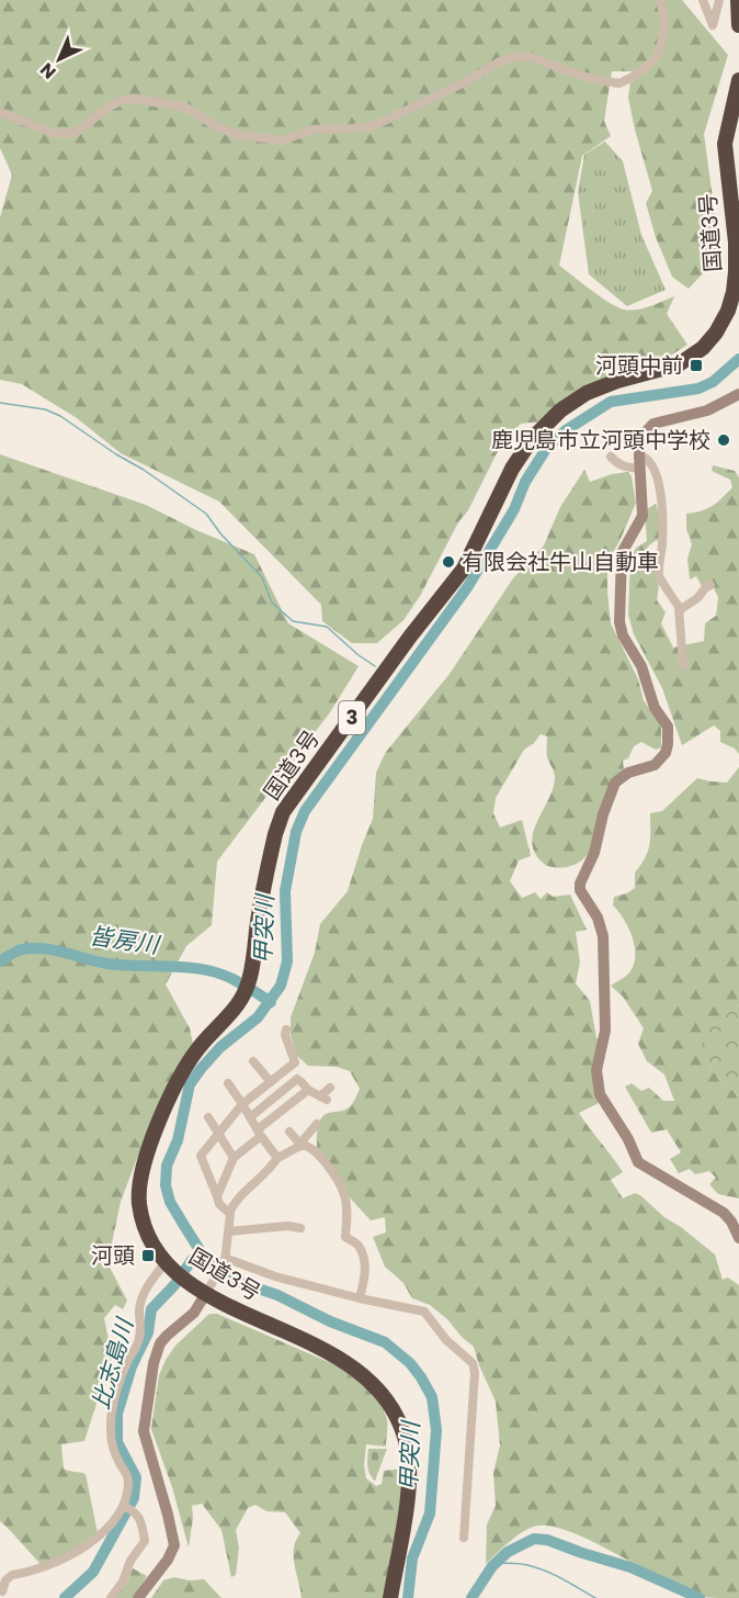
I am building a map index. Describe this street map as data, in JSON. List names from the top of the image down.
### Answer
{
  "streets": {
    "highway": ["国道3号", "3"]
  },
  "water": ["甲突川", "皆房川", "比志島川"],
  "places": {
    "transit": ["河頭中前", "河頭"],
    "other": ["鹿児島市立河頭中学校", "有限会社牛山自動車"]
  },
  "north": "bottom left"
}
